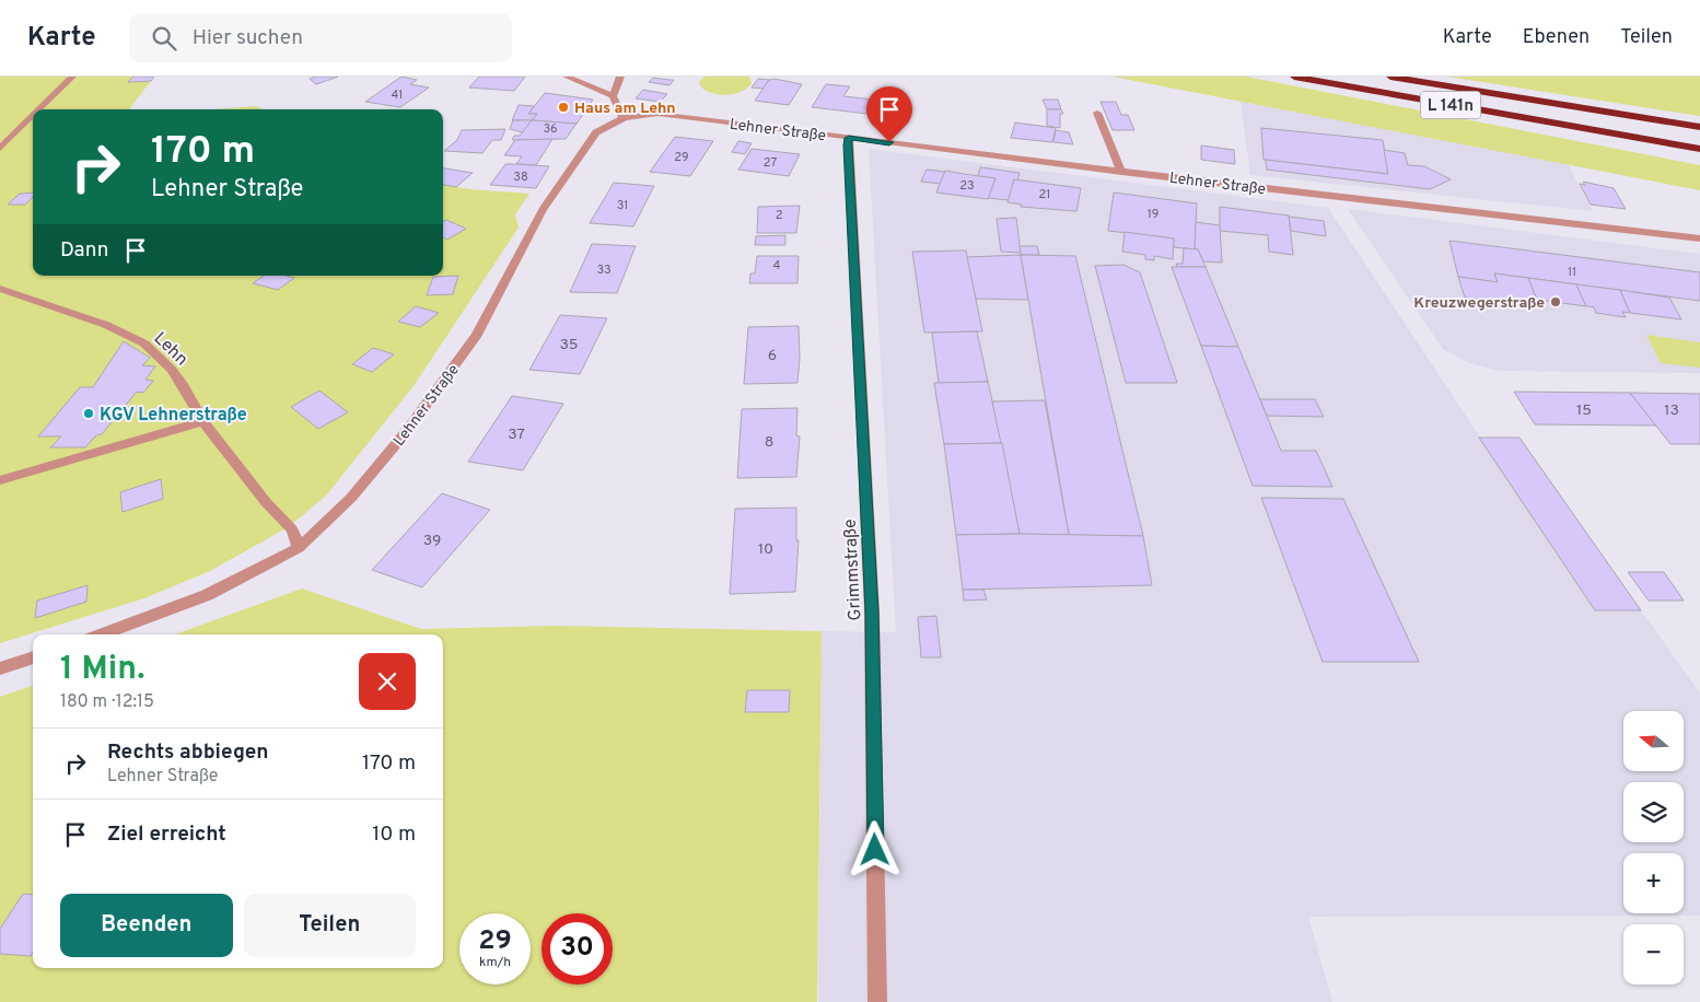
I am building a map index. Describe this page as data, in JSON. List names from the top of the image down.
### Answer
{
  "streets": {
    "highway": ["L 141n"],
    "street": ["Lehner Straße", "Lehn", "Grimmstraße"]
  },
  "crossings": [
    ["Lehner Straße", "Lehn"],
    ["Lehner Straße", "Grimmstraße"]
  ],
  "places": ["Haus am Lehn", "Kreuzwegerstraße", "KGV Lehnerstraße"],
  "house_numbers": [
    "41",
    "36",
    "29",
    "27",
    "38",
    "23",
    "21",
    "31",
    "19",
    "2",
    "4",
    "33",
    "11",
    "35",
    "6",
    "15",
    "13",
    "37",
    "8",
    "39",
    "10"
  ],
  "north": "left",
  "page": {
    "header": "Karte",
    "search": "Hier suchen",
    "nav": ["Karte", "Ebenen", "Teilen"],
    "turn": ["170 m", "Lehner Straße"],
    "then": "Dann",
    "heading": ["1 Min.", "180 m · 12:15"],
    "map_buttons": ["+", "−"],
    "list": [
      {
        "name": "Rechts abbiegen",
        "note": "Lehner Straße",
        "value": "170 m"
      },
      {
        "name": "Ziel erreicht",
        "value": "10 m"
      }
    ],
    "buttons": ["Beenden", "Teilen"],
    "speed": "29 km/h",
    "limit": "30"
  }
}
